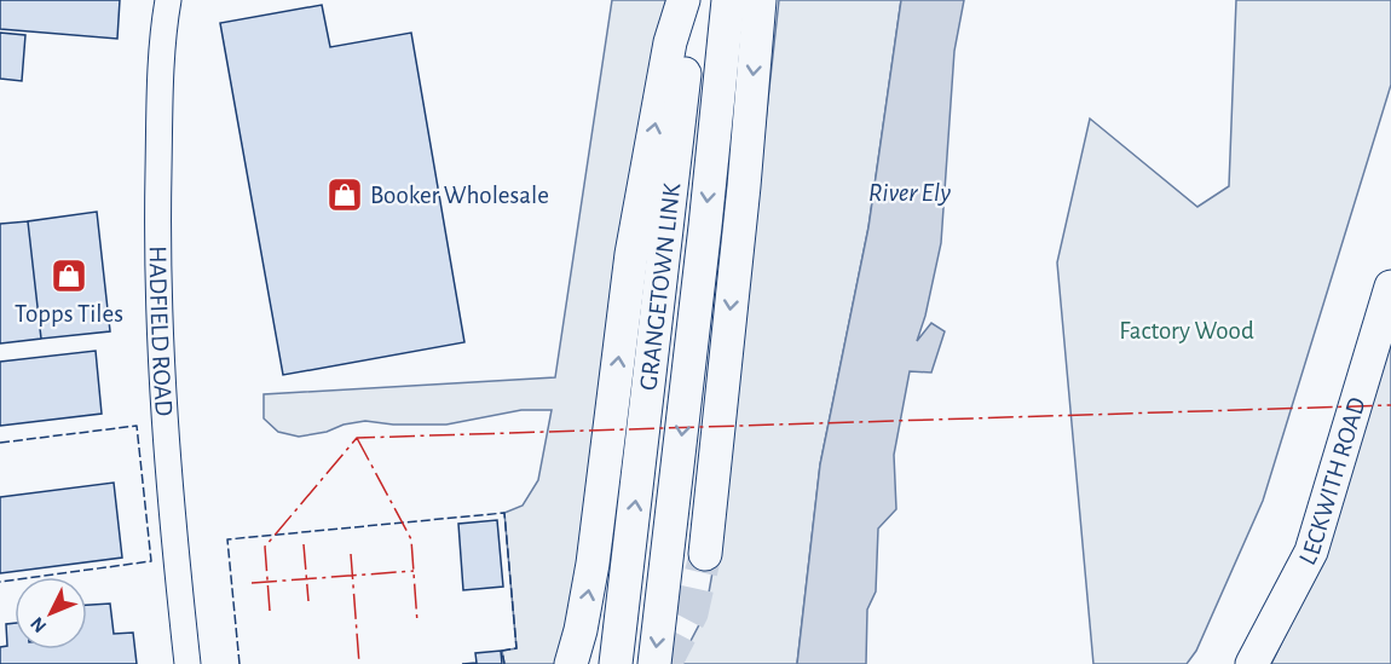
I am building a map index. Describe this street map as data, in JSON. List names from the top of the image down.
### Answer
{
  "streets": {
    "main road": ["GRANGETOWN LINK", "LECKWITH ROAD"],
    "street": ["HADFIELD ROAD"]
  },
  "water": ["River Ely"],
  "parks": ["Factory Wood"],
  "places": {
    "shop": ["Booker Wholesale", "Topps Tiles"]
  },
  "north": "bottom left"
}
